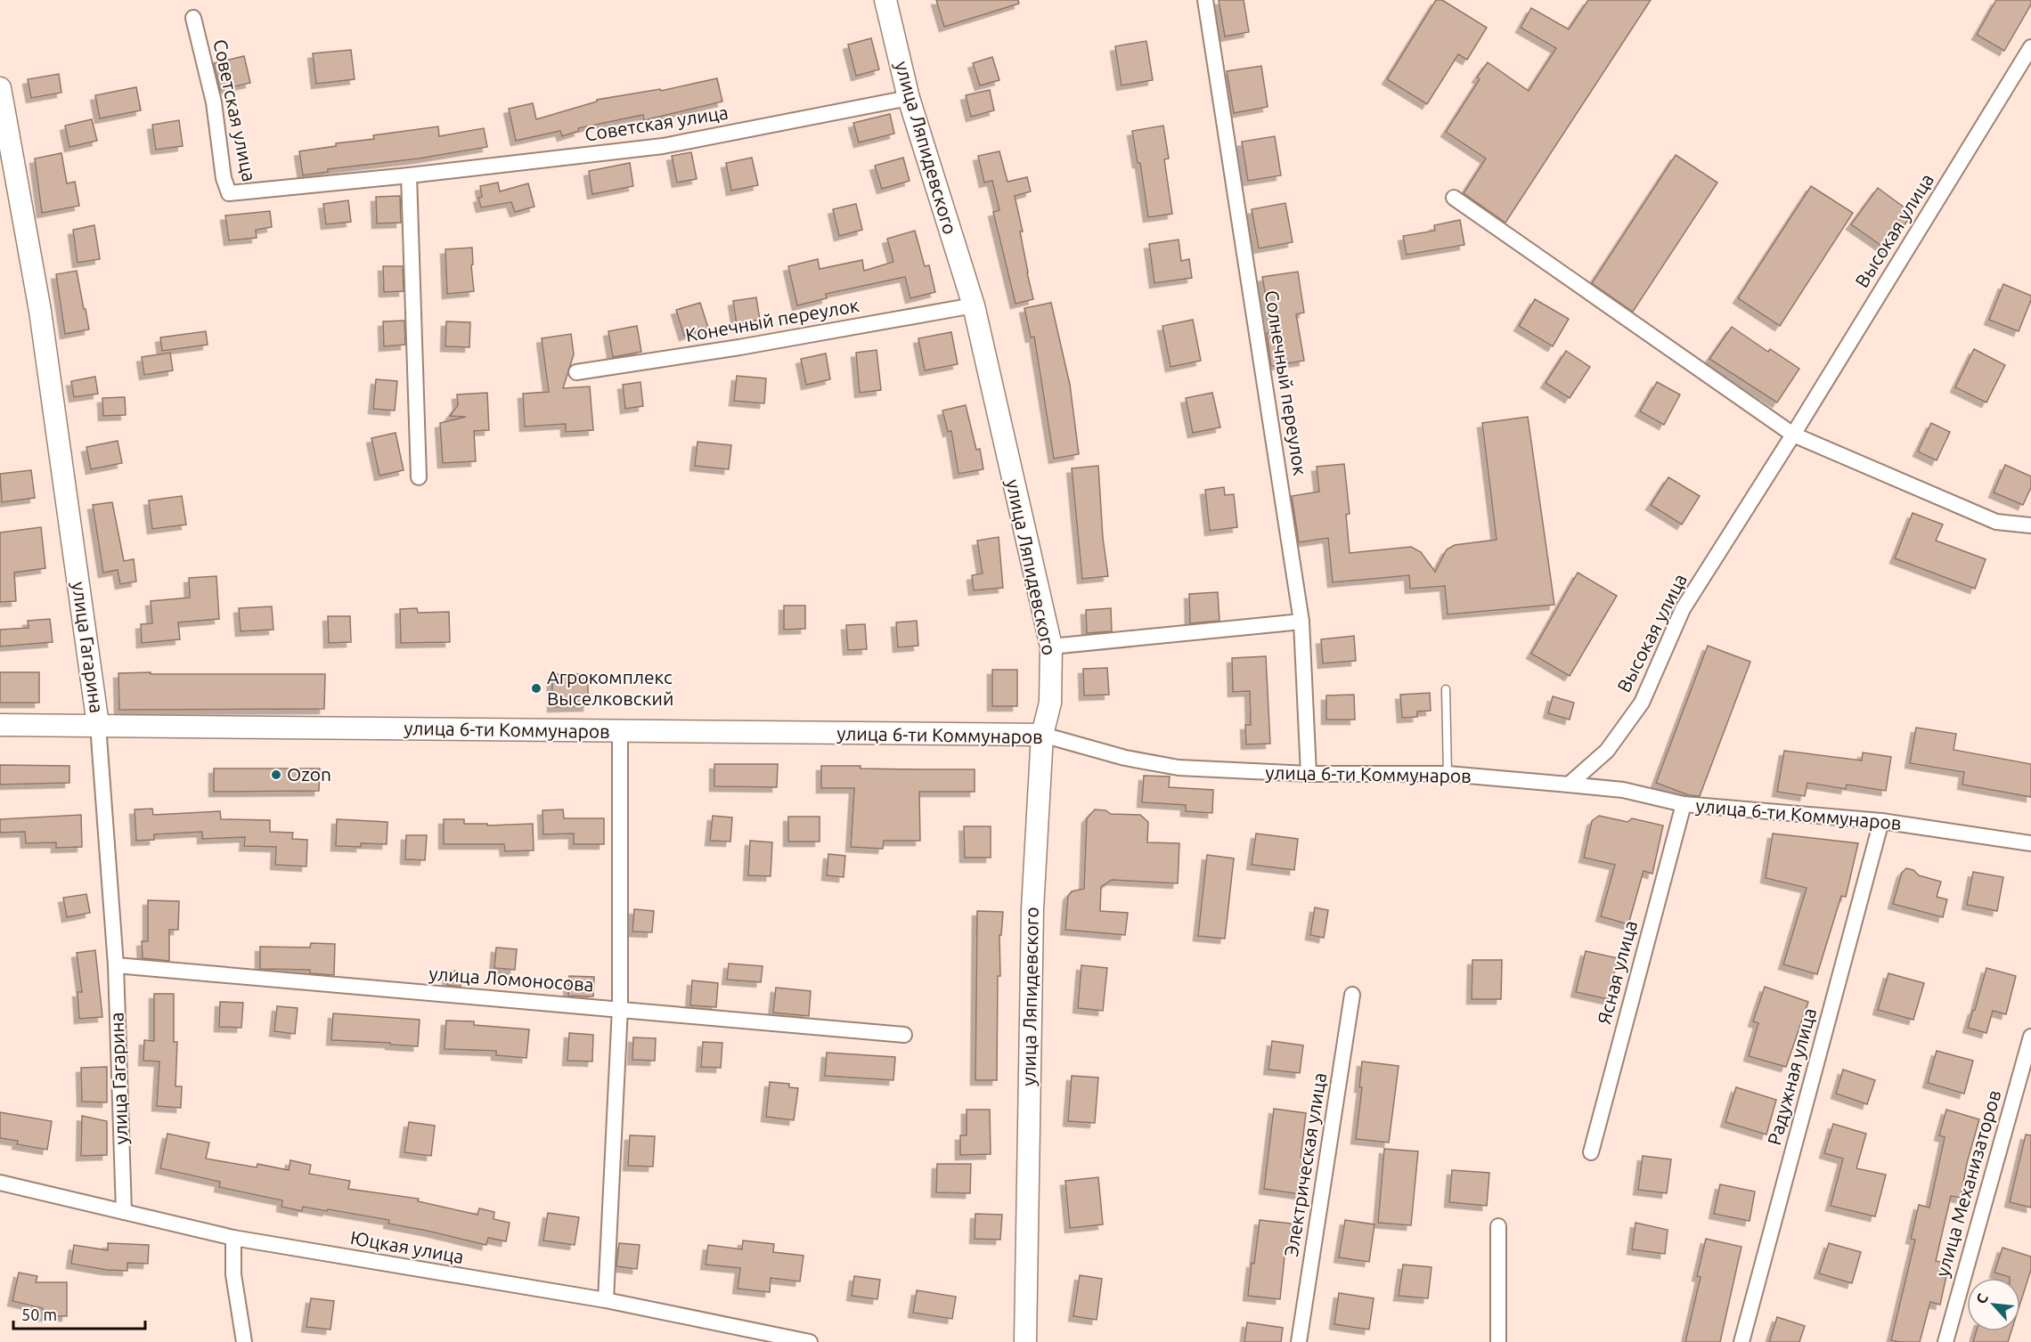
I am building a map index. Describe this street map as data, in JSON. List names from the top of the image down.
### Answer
{
  "streets": {
    "main road": ["улица Ляпидевского", "улица Гагарина", "улица 6-ти Коммунаров"],
    "street": [
      "Советская улица",
      "Высокая улица",
      "Конечный переулок",
      "Солнечный переулок",
      "Ясная улица",
      "улица Ломоносова",
      "Радужная улица",
      "Электрическая улица",
      "улица Механизаторов",
      "Юцкая улица"
    ]
  },
  "crossings": [
    ["Советская улица", "улица Ляпидевского"],
    ["улица Ляпидевского", "Конечный переулок"],
    ["улица Ляпидевского", "улица 6-ти Коммунаров"],
    ["Высокая улица", "улица 6-ти Коммунаров"],
    ["Солнечный переулок", "улица 6-ти Коммунаров"],
    ["улица Гагарина", "улица 6-ти Коммунаров"],
    ["улица Гагарина", "улица Ломоносова"],
    ["улица Гагарина", "Юцкая улица"],
    ["улица 6-ти Коммунаров", "Ясная улица"],
    ["улица 6-ти Коммунаров", "Радужная улица"]
  ],
  "places": ["Агрокомплекс Выселковский", "Ozon"],
  "scale_bar": "50 m",
  "north": "top left"
}
